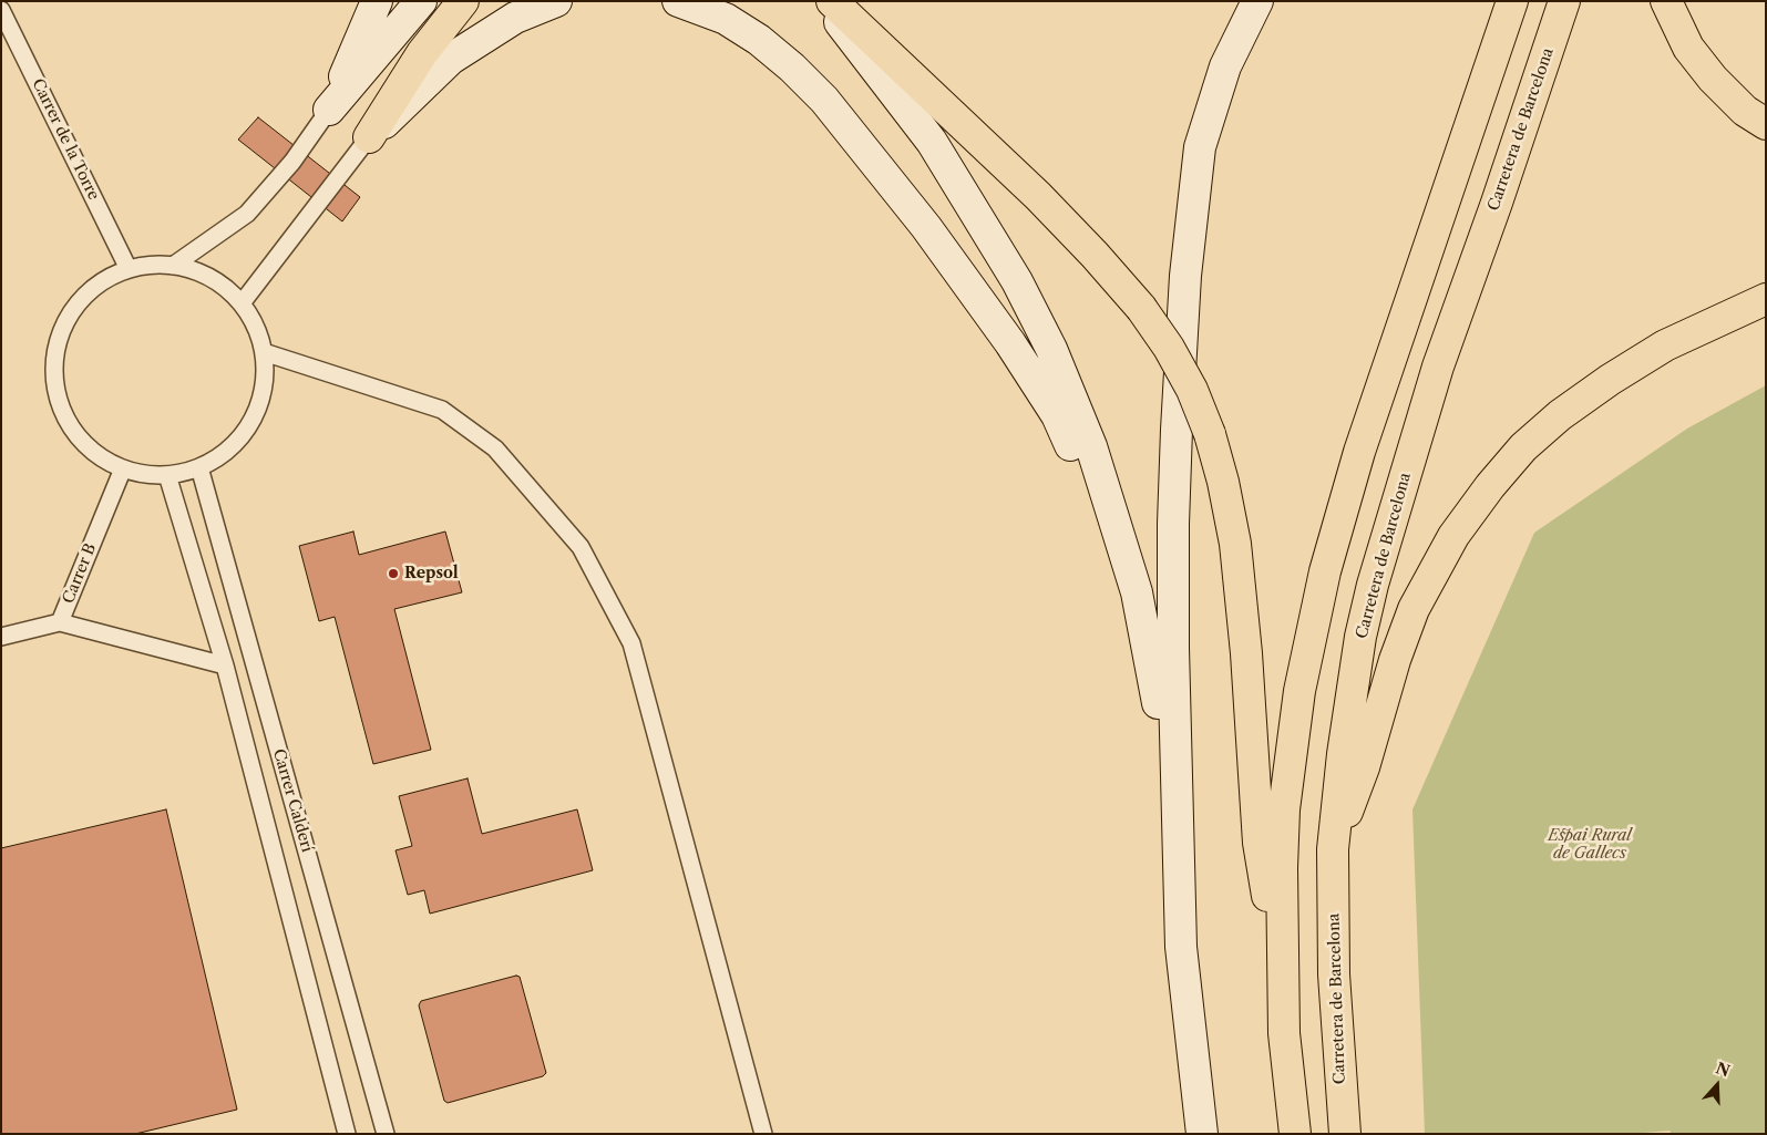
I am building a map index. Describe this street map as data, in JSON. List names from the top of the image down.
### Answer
{
  "streets": {
    "highway": ["Carretera de Barcelona"],
    "lane": ["Carrer de la Torre", "Carrer B", "Carrer Calderí"]
  },
  "parks": ["Espai Rural de Gallecs"],
  "places": ["Repsol"],
  "north": "top"
}
